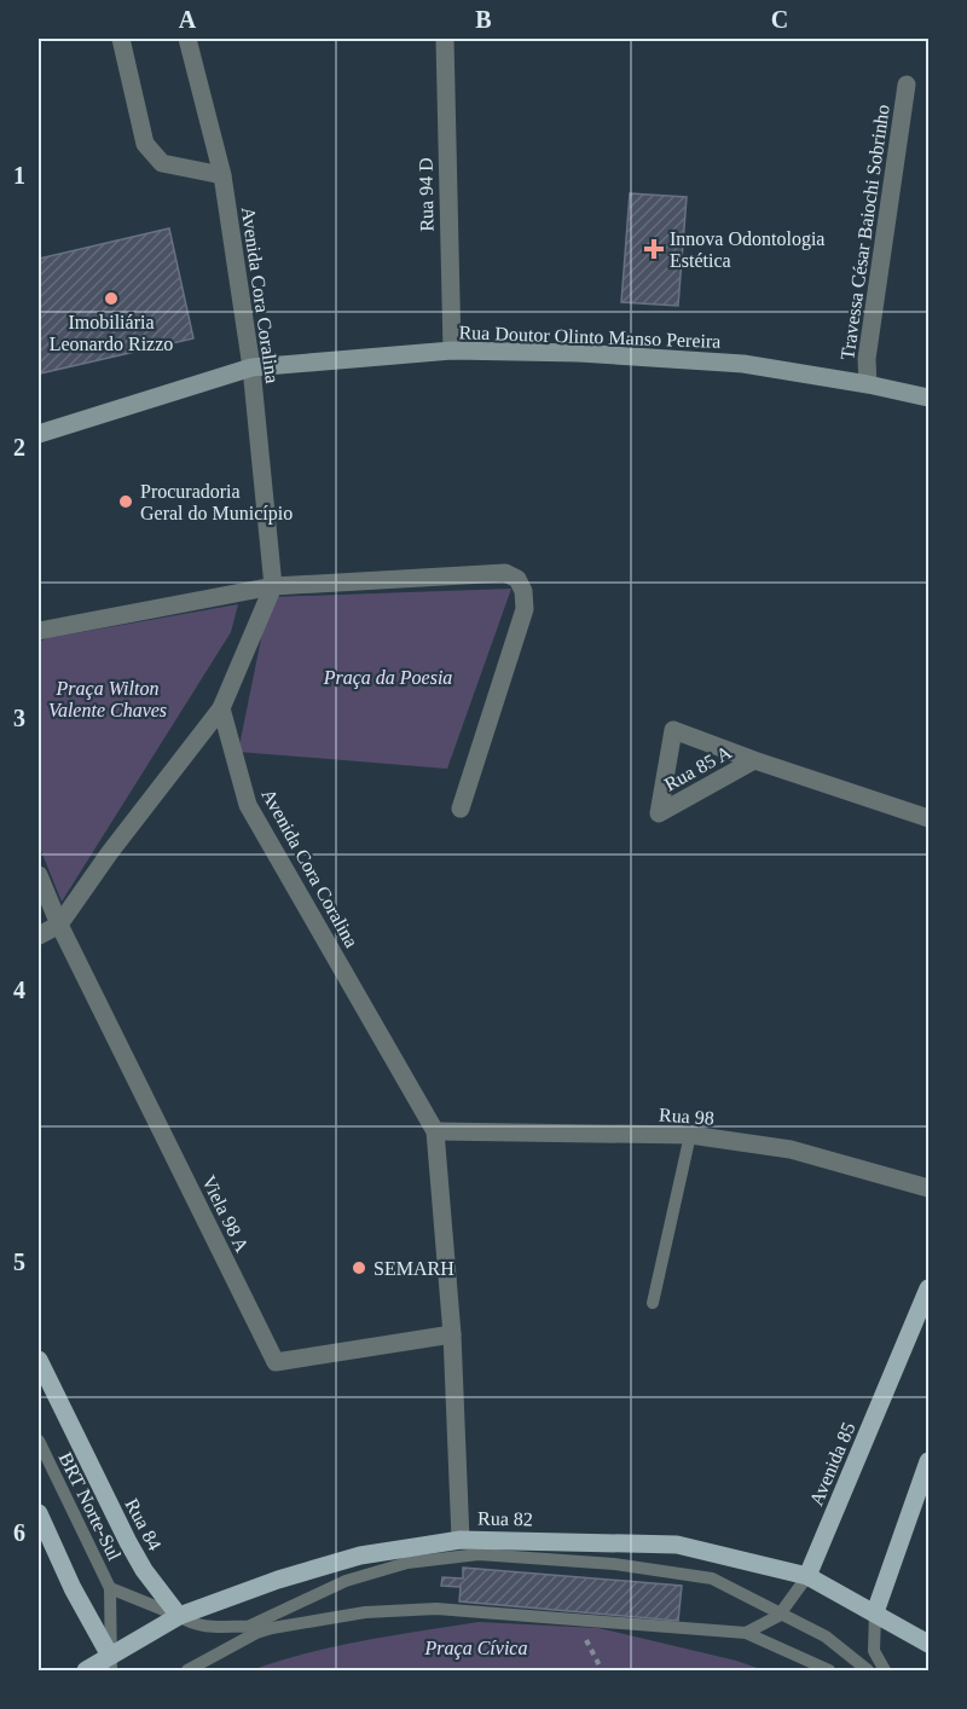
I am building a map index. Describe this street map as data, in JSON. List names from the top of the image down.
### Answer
{
  "streets": {
    "main road": [
      "Rua Doutor Olinto Manso Pereira",
      "Avenida 85",
      "Rua 82",
      "Rua 84"
    ],
    "street": [
      "Rua 94 D",
      "Travessa César Baiochi Sobrinho",
      "Avenida Cora Coralina",
      "Rua 85 A",
      "Rua 98",
      "Viela 98 A"
    ],
    "lane": ["BRT Norte-Sul"]
  },
  "crossings": [
    ["Rua 94 D", "Rua Doutor Olinto Manso Pereira"],
    ["Travessa César Baiochi Sobrinho", "Rua Doutor Olinto Manso Pereira"],
    ["Avenida Cora Coralina", "Rua Doutor Olinto Manso Pereira"],
    ["Avenida Cora Coralina", "Rua 98"],
    ["Avenida Cora Coralina", "Viela 98 A"],
    ["Avenida Cora Coralina", "Rua 82"],
    ["Avenida 85", "Rua 82"],
    ["Rua 82", "Rua 84"]
  ],
  "parks": ["Praça da Poesia", "Praça Wilton Valente Chaves", "Praça Cívica"],
  "places": {
    "health": ["Innova Odontologia Estética"],
    "other": ["Imobiliária Leonardo Rizzo", "Procuradoria Geral do Município", "SEMARH"]
  },
  "grid": {
    "columns": ["A", "B", "C"],
    "rows": [
      "1",
      "2",
      "3",
      "4",
      "5",
      "6"
    ]
  }
}
